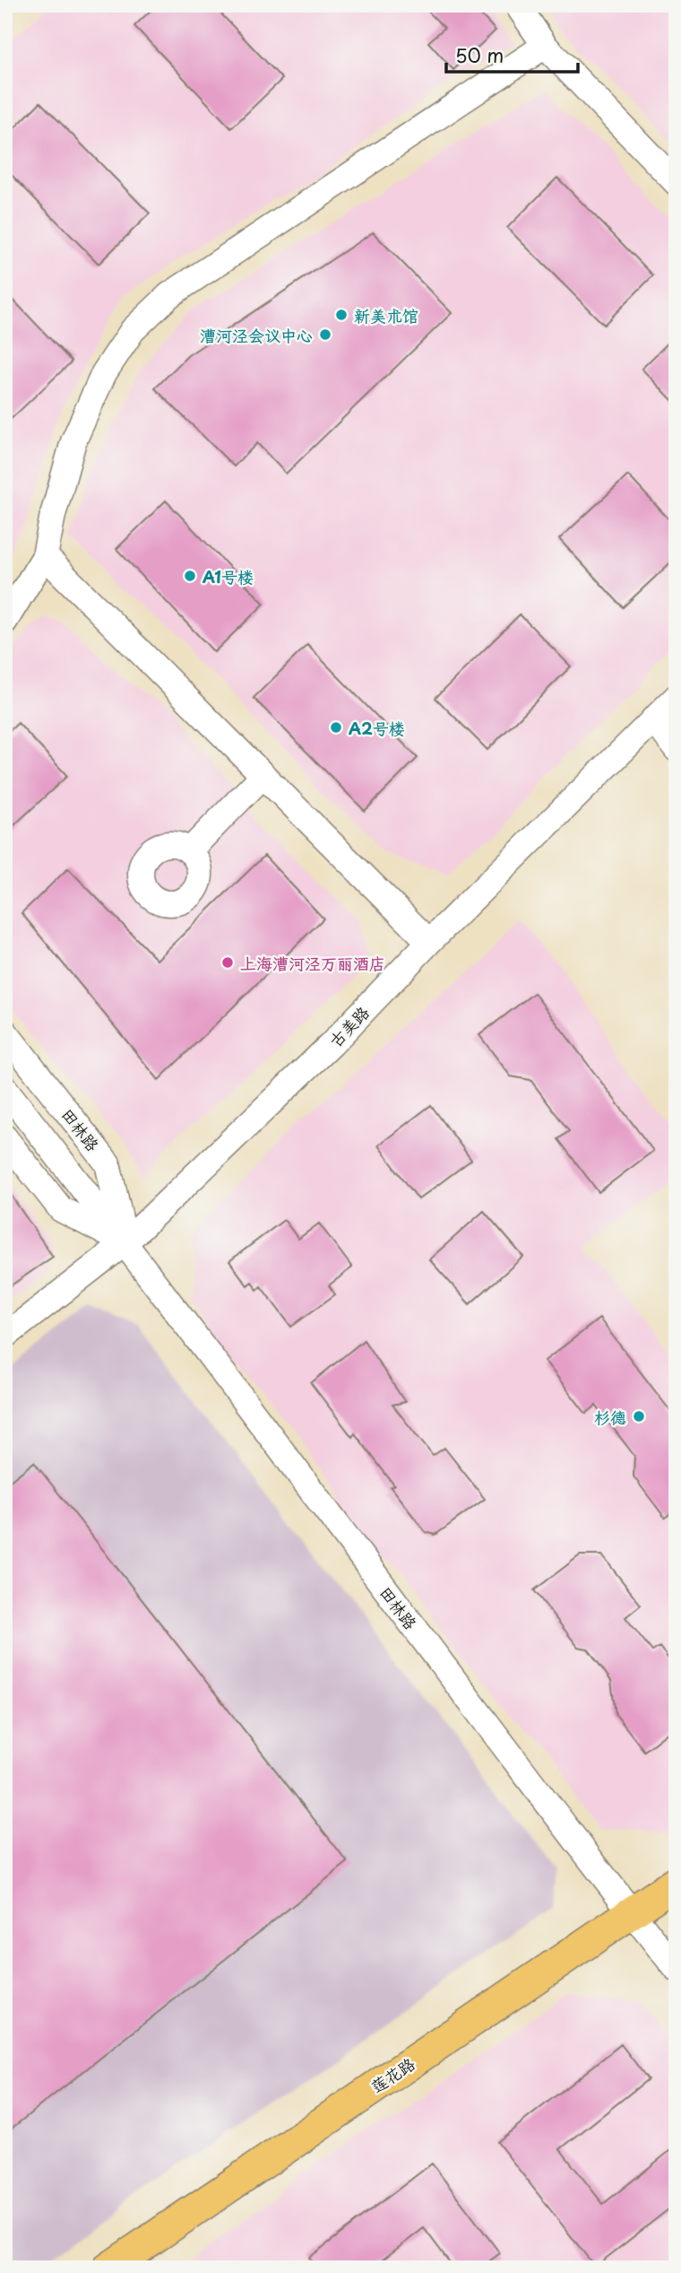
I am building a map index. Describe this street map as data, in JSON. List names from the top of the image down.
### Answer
{
  "streets": {
    "main road": ["莲花路"],
    "street": ["古美路", "田林路"]
  },
  "crossings": [
    ["古美路", "田林路"],
    ["田林路", "莲花路"]
  ],
  "places": [
    "新美术馆",
    "漕河泾会议中心",
    "A1号楼",
    "A2号楼",
    "上海漕河泾万丽酒店",
    "杉德"
  ],
  "scale_bar": "50 m"
}
